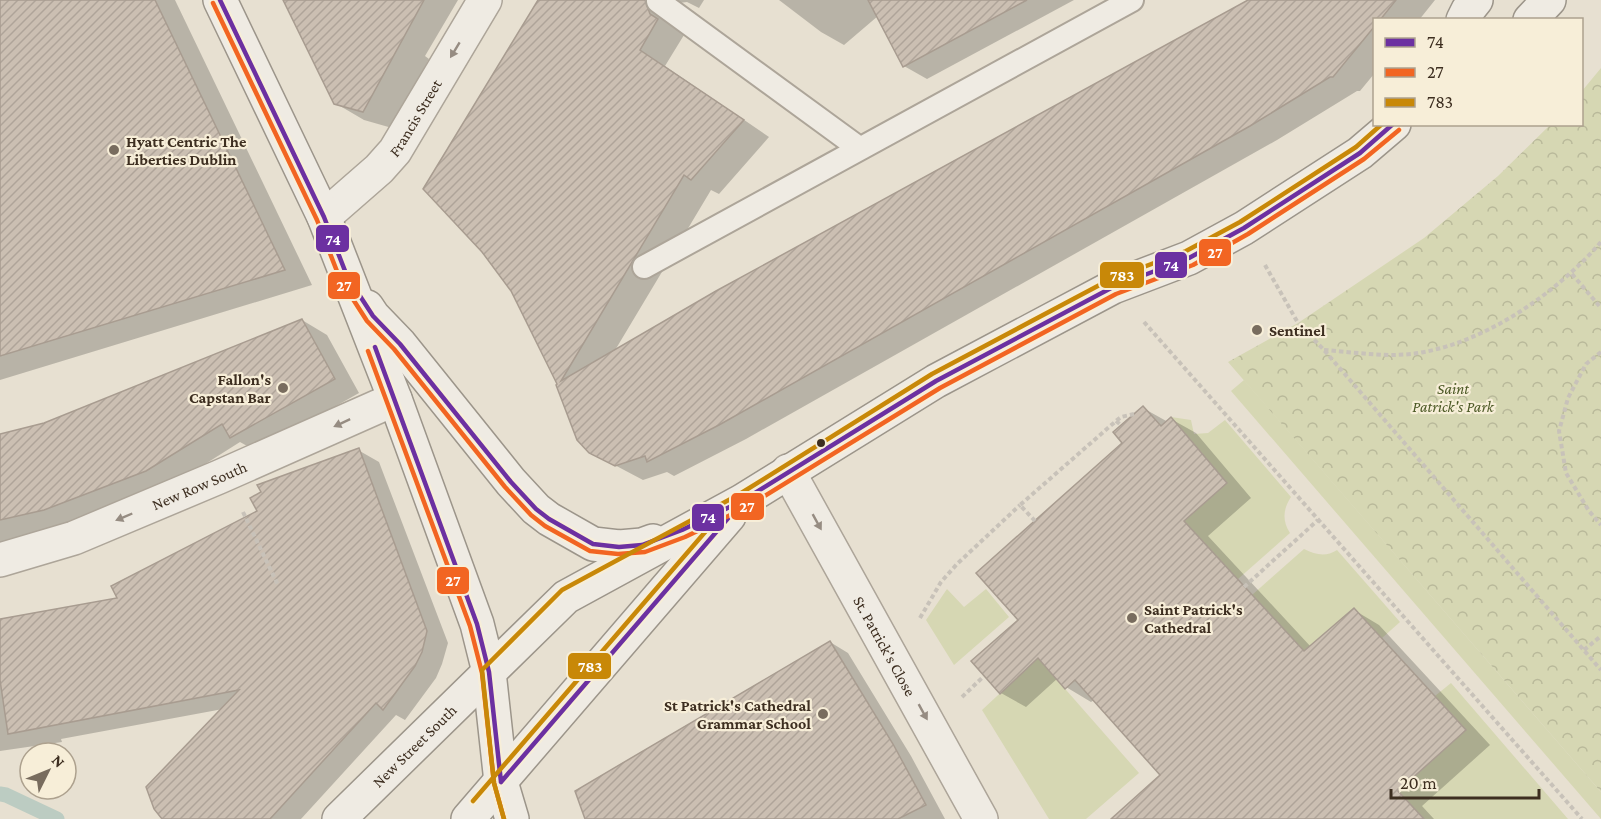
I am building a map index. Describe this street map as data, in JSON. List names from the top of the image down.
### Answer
{
  "streets": {
    "main road": [
      "Francis Street",
      "New Row South",
      "St. Patrick's Close",
      "New Street South"
    ]
  },
  "one_way": ["Francis Street", "New Row South", "St. Patrick's Close"],
  "parks": ["Saint Patrick's Park"],
  "places": [
    "Hyatt Centric The Liberties Dublin",
    "Sentinel",
    "Fallon's Capstan Bar",
    "Saint Patrick's Cathedral",
    "St Patrick's Cathedral Grammar School"
  ],
  "lines": ["transit line 74", "transit line 27", "transit line 783"],
  "legend": ["74", "27", "783"],
  "scale_bar": "20 m",
  "north": "top right"
}
